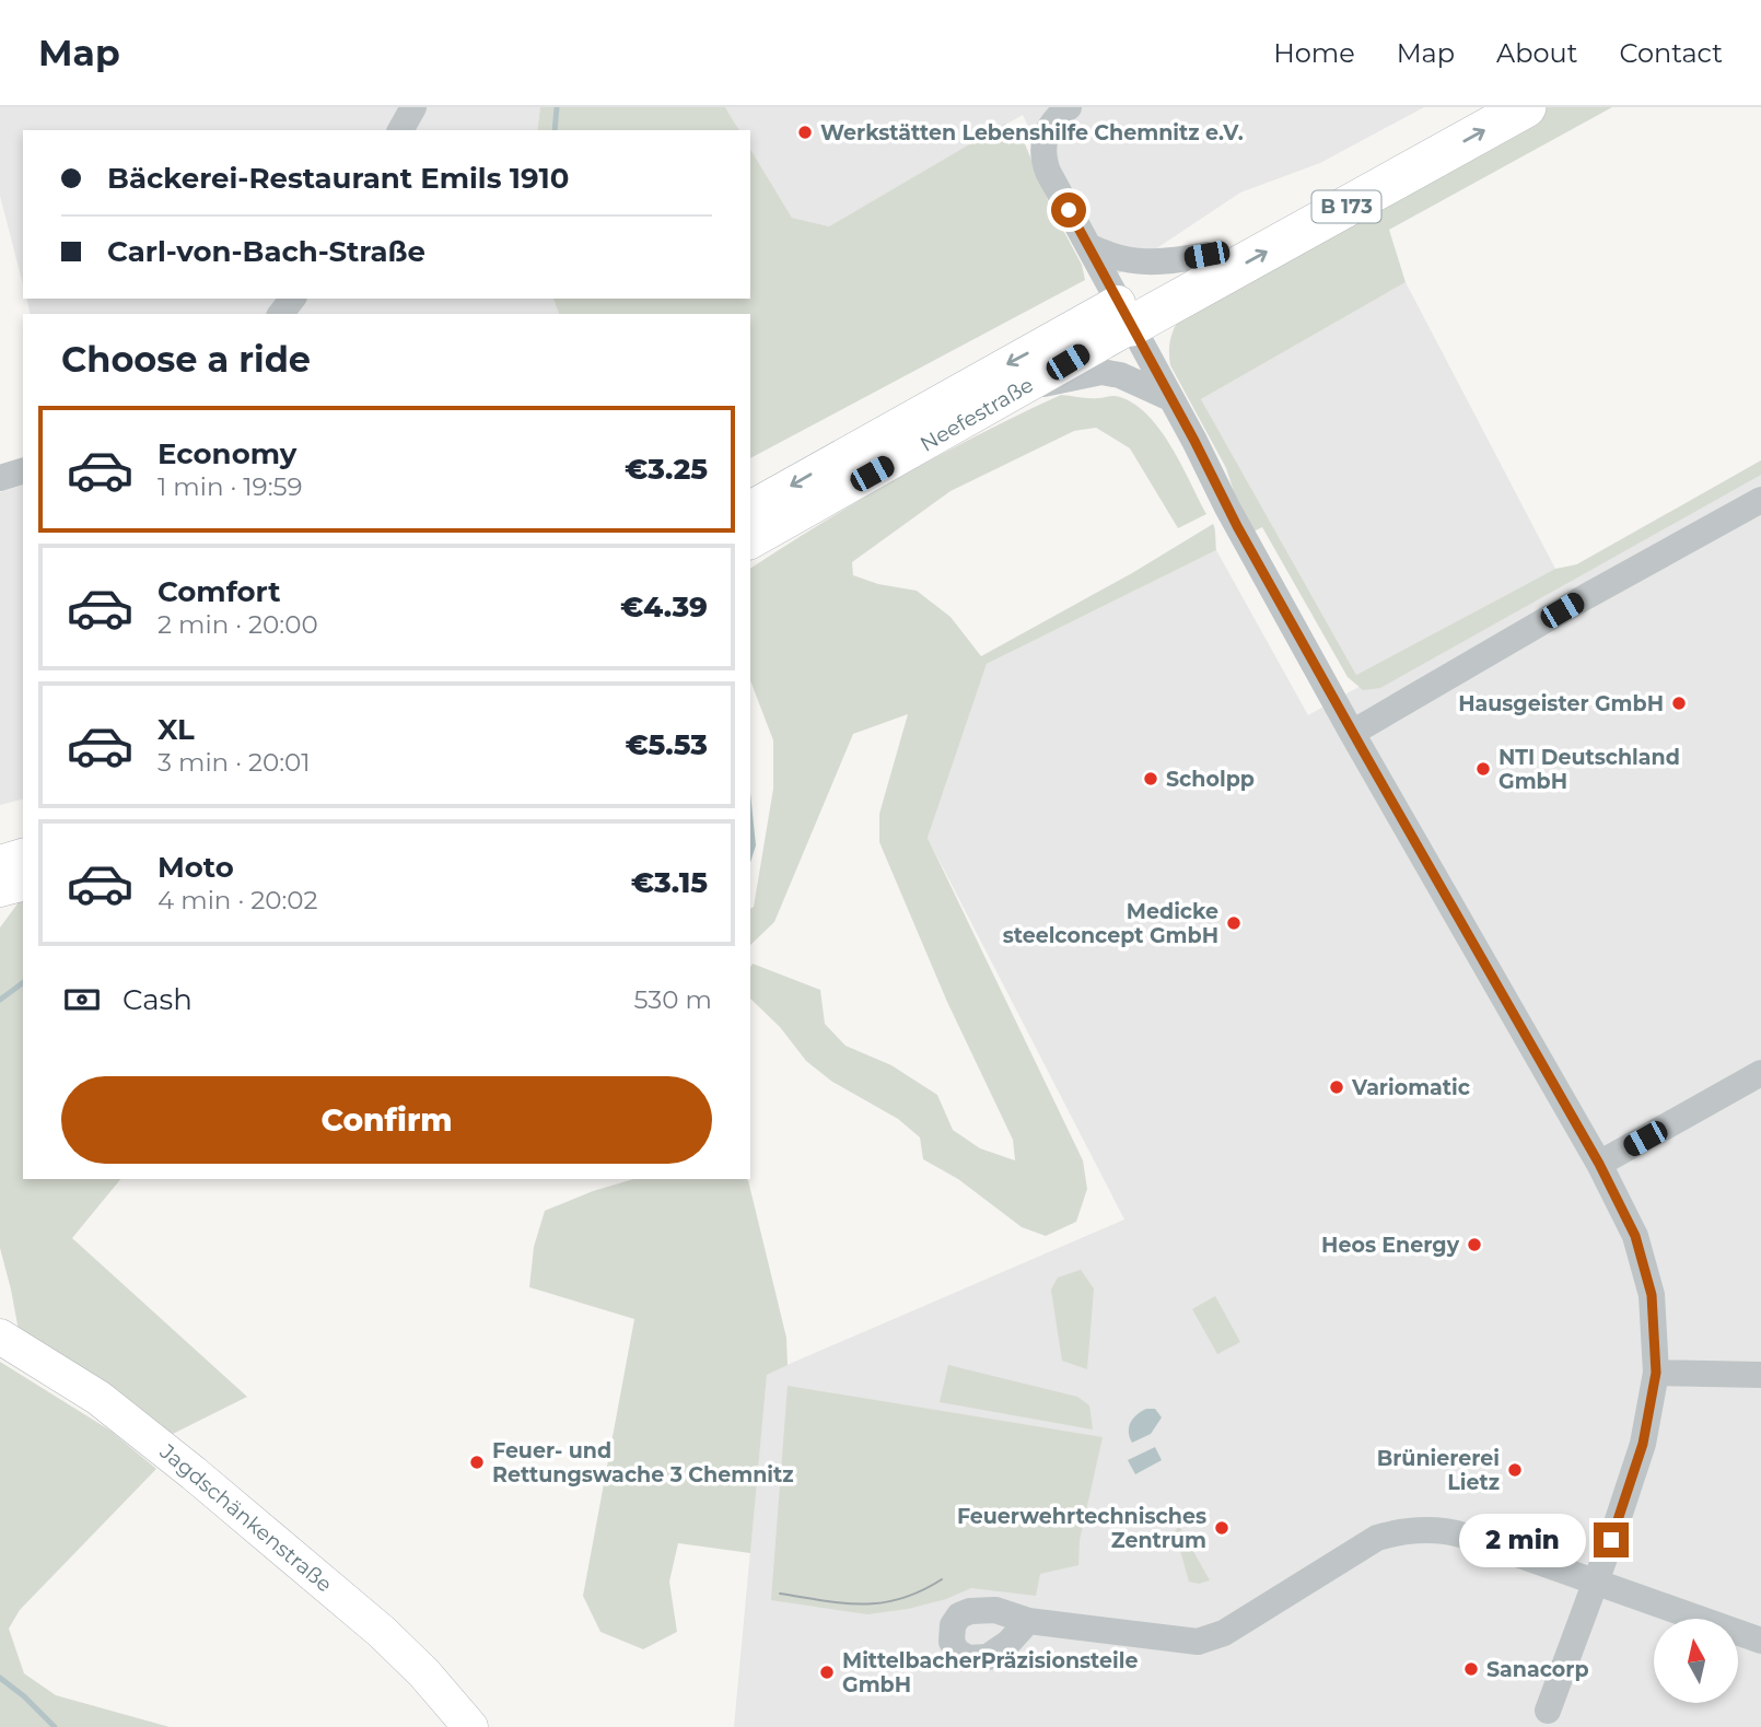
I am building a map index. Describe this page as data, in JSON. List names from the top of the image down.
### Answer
{
  "streets": {
    "highway": ["B 173", "Neefestraße"],
    "main road": ["Jagdschänkenstraße"]
  },
  "places": [
    "Werkstätten Lebenshilfe Chemnitz e.V.",
    "Hausgeister GmbH",
    "NTI Deutschland GmbH",
    "Scholpp",
    "Medicke steelconcept GmbH",
    "Variomatic",
    "Heos Energy",
    "Feuer- und Rettungswache 3 Chemnitz",
    "Brüniererei Lietz",
    "Feuerwehrtechnisches Zentrum",
    "Sanacorp",
    "MittelbacherPräzisionsteile GmbH"
  ],
  "north": "top",
  "page": {
    "header": "Map",
    "nav": [
      "Home",
      "Map",
      "About",
      "Contact"
    ],
    "banner": ["Bäckerei-Restaurant Emils 1910", "Carl-von-Bach-Straße"],
    "heading": "Choose a ride",
    "list": [
      {
        "name": "Economy",
        "note": "1 min · 19:59",
        "value": "€3.25"
      },
      {
        "name": "Comfort",
        "note": "2 min · 20:00",
        "value": "€4.39"
      },
      {
        "name": "XL",
        "note": "3 min · 20:01",
        "value": "€5.53"
      },
      {
        "name": "Moto",
        "note": "4 min · 20:02",
        "value": "€3.15"
      }
    ],
    "pay": ["Cash", "530 m"],
    "buttons": "Confirm",
    "bubble": "2 min"
  }
}
